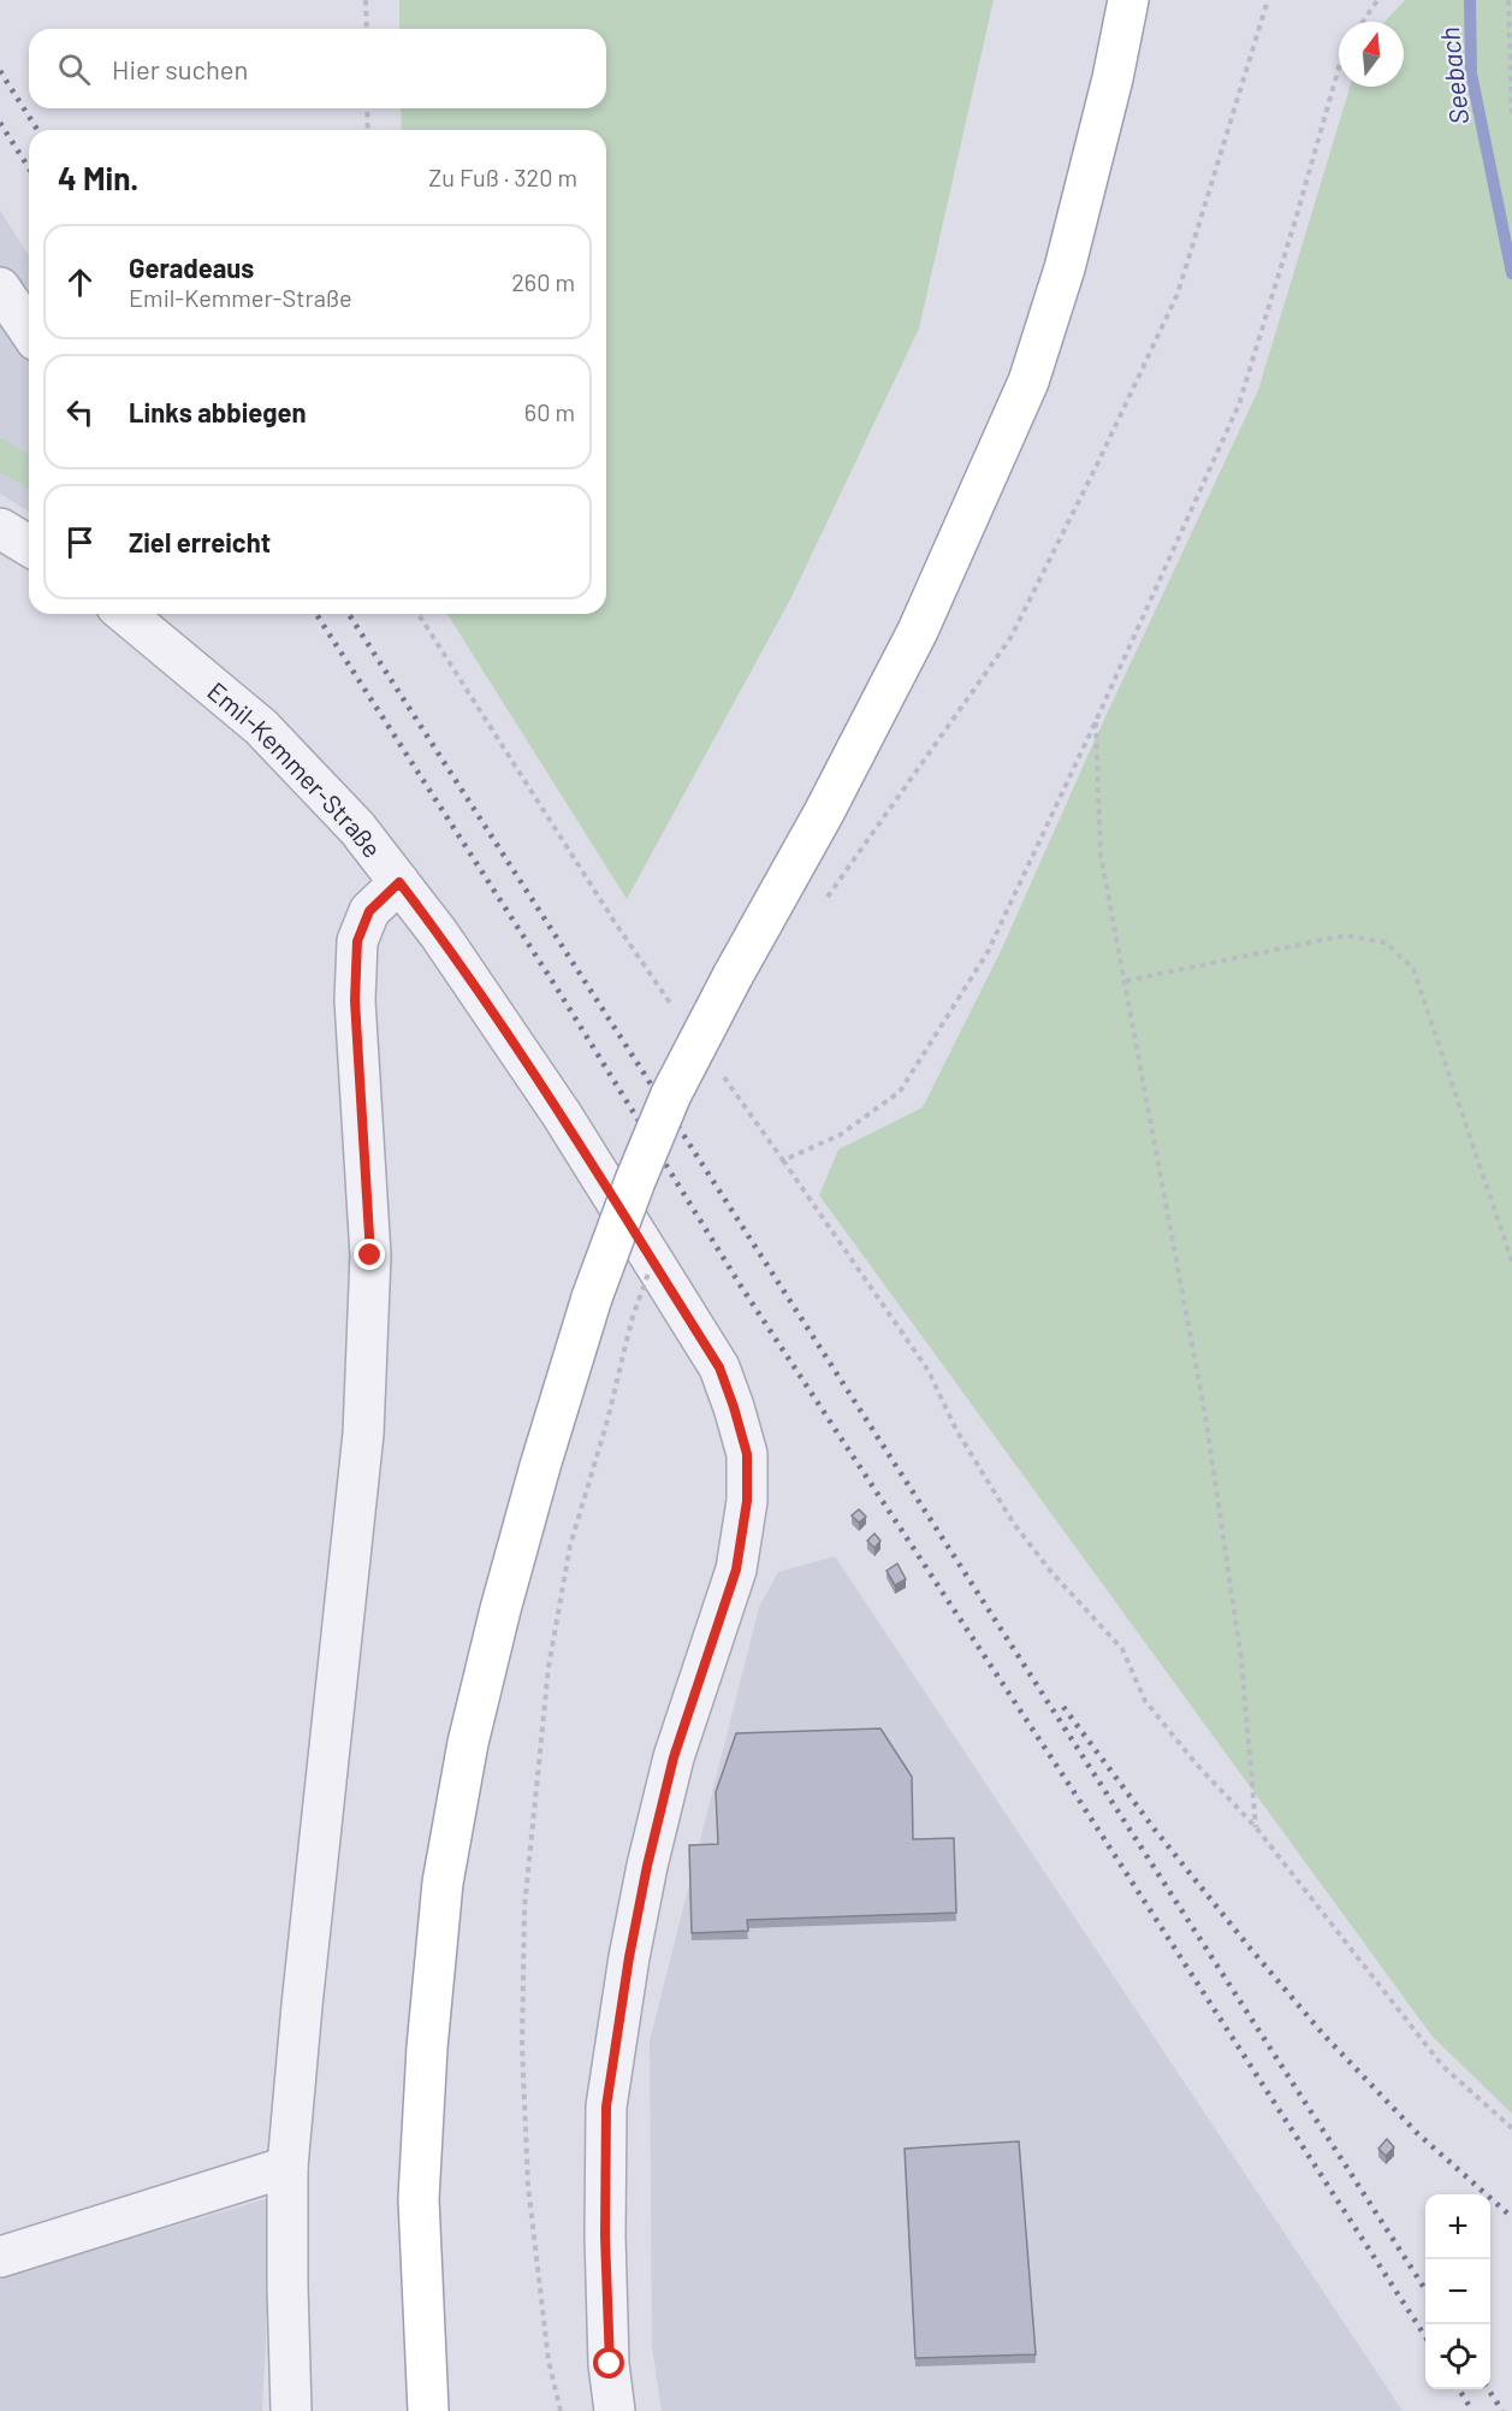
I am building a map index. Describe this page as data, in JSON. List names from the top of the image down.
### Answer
{
  "streets": {
    "street": ["Emil-Kemmer-Straße"]
  },
  "water": ["Seebach"],
  "north": "top",
  "page": {
    "search": "Hier suchen",
    "heading": ["4 Min.", "Zu Fuß · 320 m"],
    "list": [
      ["Geradeaus", "Emil-Kemmer-Straße", "260 m"],
      ["Links abbiegen", "60 m"],
      "Ziel erreicht"
    ],
    "map_buttons": ["+", "−"]
  }
}
